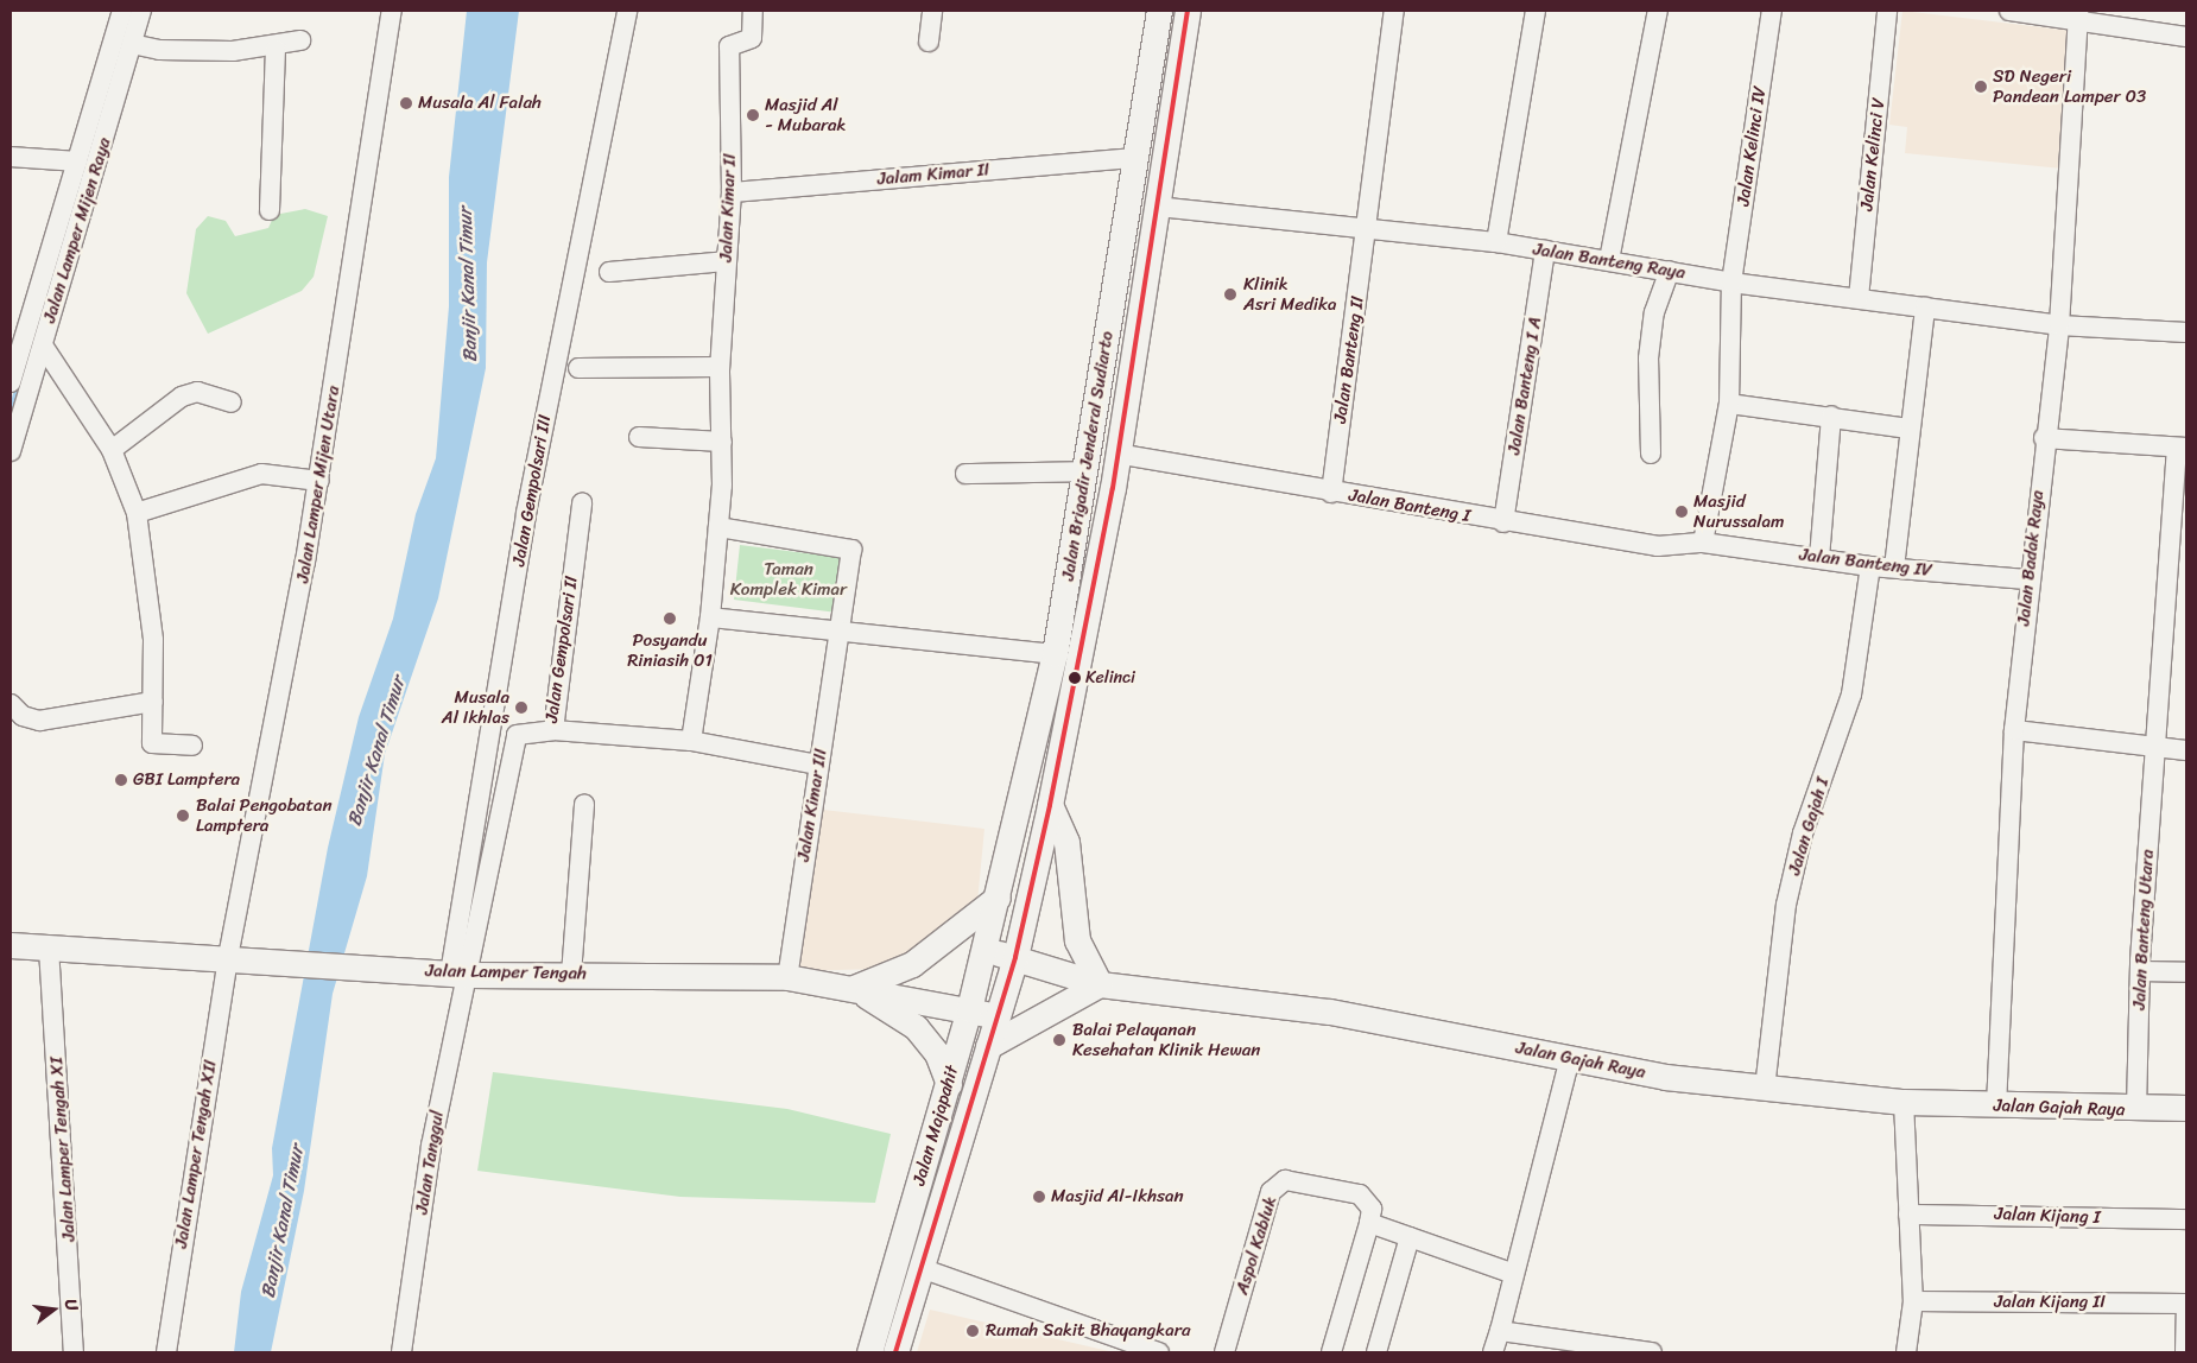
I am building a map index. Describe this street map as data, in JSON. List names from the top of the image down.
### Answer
{
  "streets": {
    "main road": [
      "Jalan Brigadir Jenderal Sudiarto",
      "Jalan Lamper Tengah",
      "Jalan Gajah Raya",
      "Jalan Majapahit"
    ],
    "street": [
      "Jalan Kelinci IV",
      "Jalan Kelinci V",
      "Jalam Kimar II",
      "Jalan Kimar II",
      "Jalan Lamper Mijen Raya",
      "Jalan Banteng Raya",
      "Jalan Banteng II",
      "Jalan Banteng I A",
      "Jalan Lamper Mijen Utara",
      "Jalan Gempolsari III",
      "Jalan Banteng I",
      "Jalan Badak Raya",
      "Jalan Banteng IV",
      "Jalan Gempolsari II",
      "Jalan Kimar III",
      "Jalan Gajah I",
      "Jalan Banteng Utara",
      "Jalan Lamper Tengah XI",
      "Jalan Lamper Tengah XII",
      "Jalan Tanggul",
      "Jalan Kijang I",
      "Aspol Kabluk",
      "Jalan Kijang II"
    ]
  },
  "crossings": [
    ["Jalan Kelinci IV", "Jalan Banteng Raya"],
    ["Jalan Kelinci IV", "Jalan Banteng I"],
    ["Jalan Kelinci IV", "Jalan Banteng IV"],
    ["Jalan Kelinci V", "Jalan Banteng Raya"],
    ["Jalam Kimar II", "Jalan Kimar II"],
    ["Jalam Kimar II", "Jalan Brigadir Jenderal Sudiarto"],
    ["Jalan Kimar II", "Jalan Kimar III"],
    ["Jalan Banteng Raya", "Jalan Banteng II"],
    ["Jalan Banteng Raya", "Jalan Banteng I A"],
    ["Jalan Banteng Raya", "Jalan Brigadir Jenderal Sudiarto"],
    ["Jalan Banteng Raya", "Jalan Badak Raya"],
    ["Jalan Banteng II", "Jalan Banteng I"],
    ["Jalan Banteng I A", "Jalan Banteng I"],
    ["Jalan Brigadir Jenderal Sudiarto", "Jalan Banteng I"],
    ["Jalan Brigadir Jenderal Sudiarto", "Jalan Majapahit"],
    ["Jalan Lamper Mijen Utara", "Jalan Lamper Tengah"],
    ["Jalan Lamper Mijen Utara", "Jalan Lamper Tengah XII"],
    ["Jalan Gempolsari III", "Jalan Gempolsari II"],
    ["Jalan Gempolsari III", "Jalan Lamper Tengah"],
    ["Jalan Gempolsari III", "Jalan Tanggul"],
    ["Jalan Banteng I", "Jalan Banteng IV"],
    ["Jalan Badak Raya", "Jalan Banteng IV"],
    ["Jalan Badak Raya", "Jalan Gajah Raya"],
    ["Jalan Banteng IV", "Jalan Gajah I"],
    ["Jalan Gempolsari II", "Jalan Lamper Tengah"],
    ["Jalan Gempolsari II", "Jalan Tanggul"],
    ["Jalan Kimar III", "Jalan Lamper Tengah"],
    ["Jalan Gajah I", "Jalan Gajah Raya"],
    ["Jalan Banteng Utara", "Jalan Gajah Raya"],
    ["Jalan Lamper Tengah", "Jalan Majapahit"],
    ["Jalan Lamper Tengah", "Jalan Lamper Tengah XI"],
    ["Jalan Lamper Tengah", "Jalan Lamper Tengah XII"],
    ["Jalan Lamper Tengah", "Jalan Tanggul"],
    ["Jalan Gajah Raya", "Jalan Majapahit"]
  ],
  "water": ["Banjir Kanal Timur"],
  "parks": ["Taman Komplek Kimar"],
  "places": [
    "SD Negeri Pandean Lamper 03",
    "Musala Al Falah",
    "Masjid Al - Mubarak",
    "Klinik Asri Medika",
    "Masjid Nurussalam",
    "Posyandu Riniasih 01",
    "Kelinci",
    "Musala Al Ikhlas",
    "GBI Lamptera",
    "Balai Pengobatan Lamptera",
    "Balai Pelayanan Kesehatan Klinik Hewan",
    "Masjid Al-Ikhsan",
    "Rumah Sakit Bhayangkara"
  ],
  "north": "right"
}
